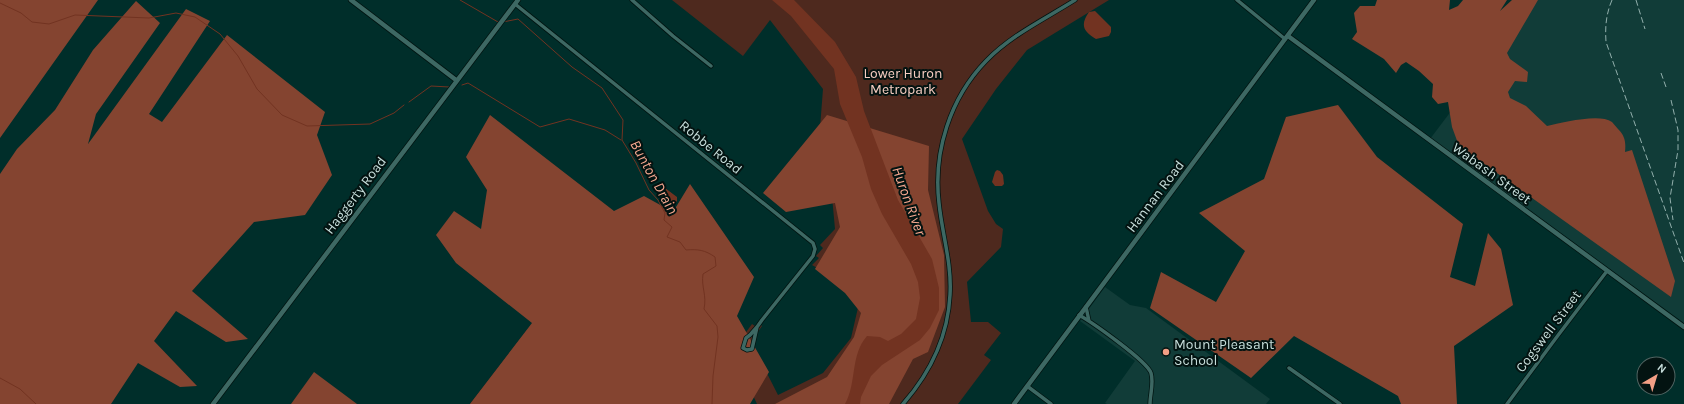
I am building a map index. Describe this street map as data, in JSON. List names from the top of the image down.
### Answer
{
  "streets": {
    "street": [
      "Robbe Road",
      "Wabash Street",
      "Haggerty Road",
      "Hannan Road",
      "Cogswell Street"
    ]
  },
  "crossings": [
    ["Robbe Road", "Haggerty Road"],
    ["Wabash Street", "Hannan Road"],
    ["Wabash Street", "Cogswell Street"]
  ],
  "water": ["Bunton Drain", "Huron River"],
  "parks": ["Lower Huron Metropark"],
  "places": ["Mount Pleasant School"],
  "north": "top right"
}
